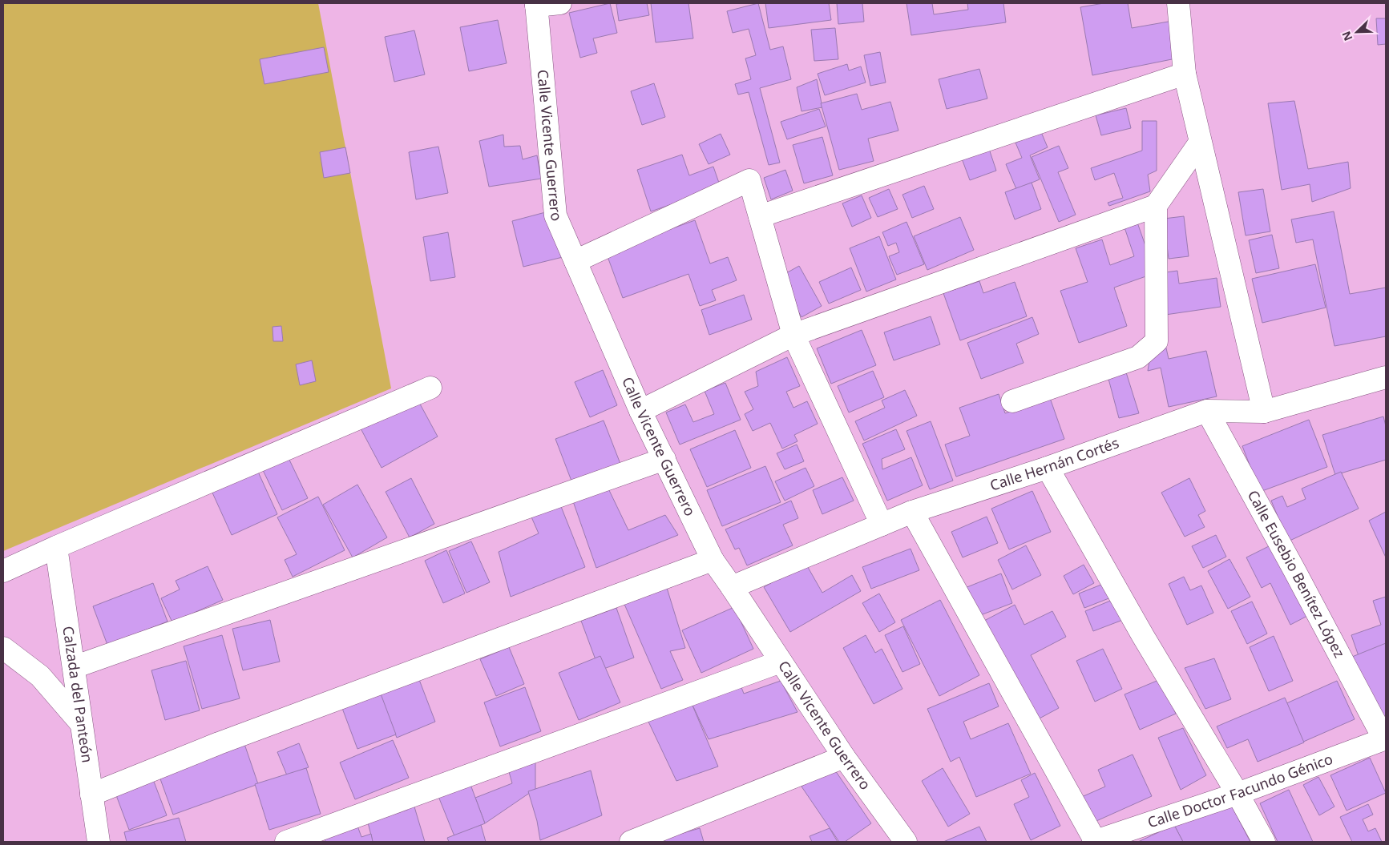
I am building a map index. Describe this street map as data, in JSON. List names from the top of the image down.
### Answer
{
  "streets": {
    "street": [
      "Calle Vicente Guerrero",
      "Calle Hernán Cortés",
      "Calle Eusebio Benítez López",
      "Calzada del Panteón",
      "Calle Doctor Facundo Génico"
    ]
  },
  "crossings": [
    ["Calle Vicente Guerrero", "Calle Hernán Cortés"],
    ["Calle Hernán Cortés", "Calle Eusebio Benítez López"],
    ["Calle Eusebio Benítez López", "Calle Doctor Facundo Génico"]
  ],
  "north": "bottom left"
}
